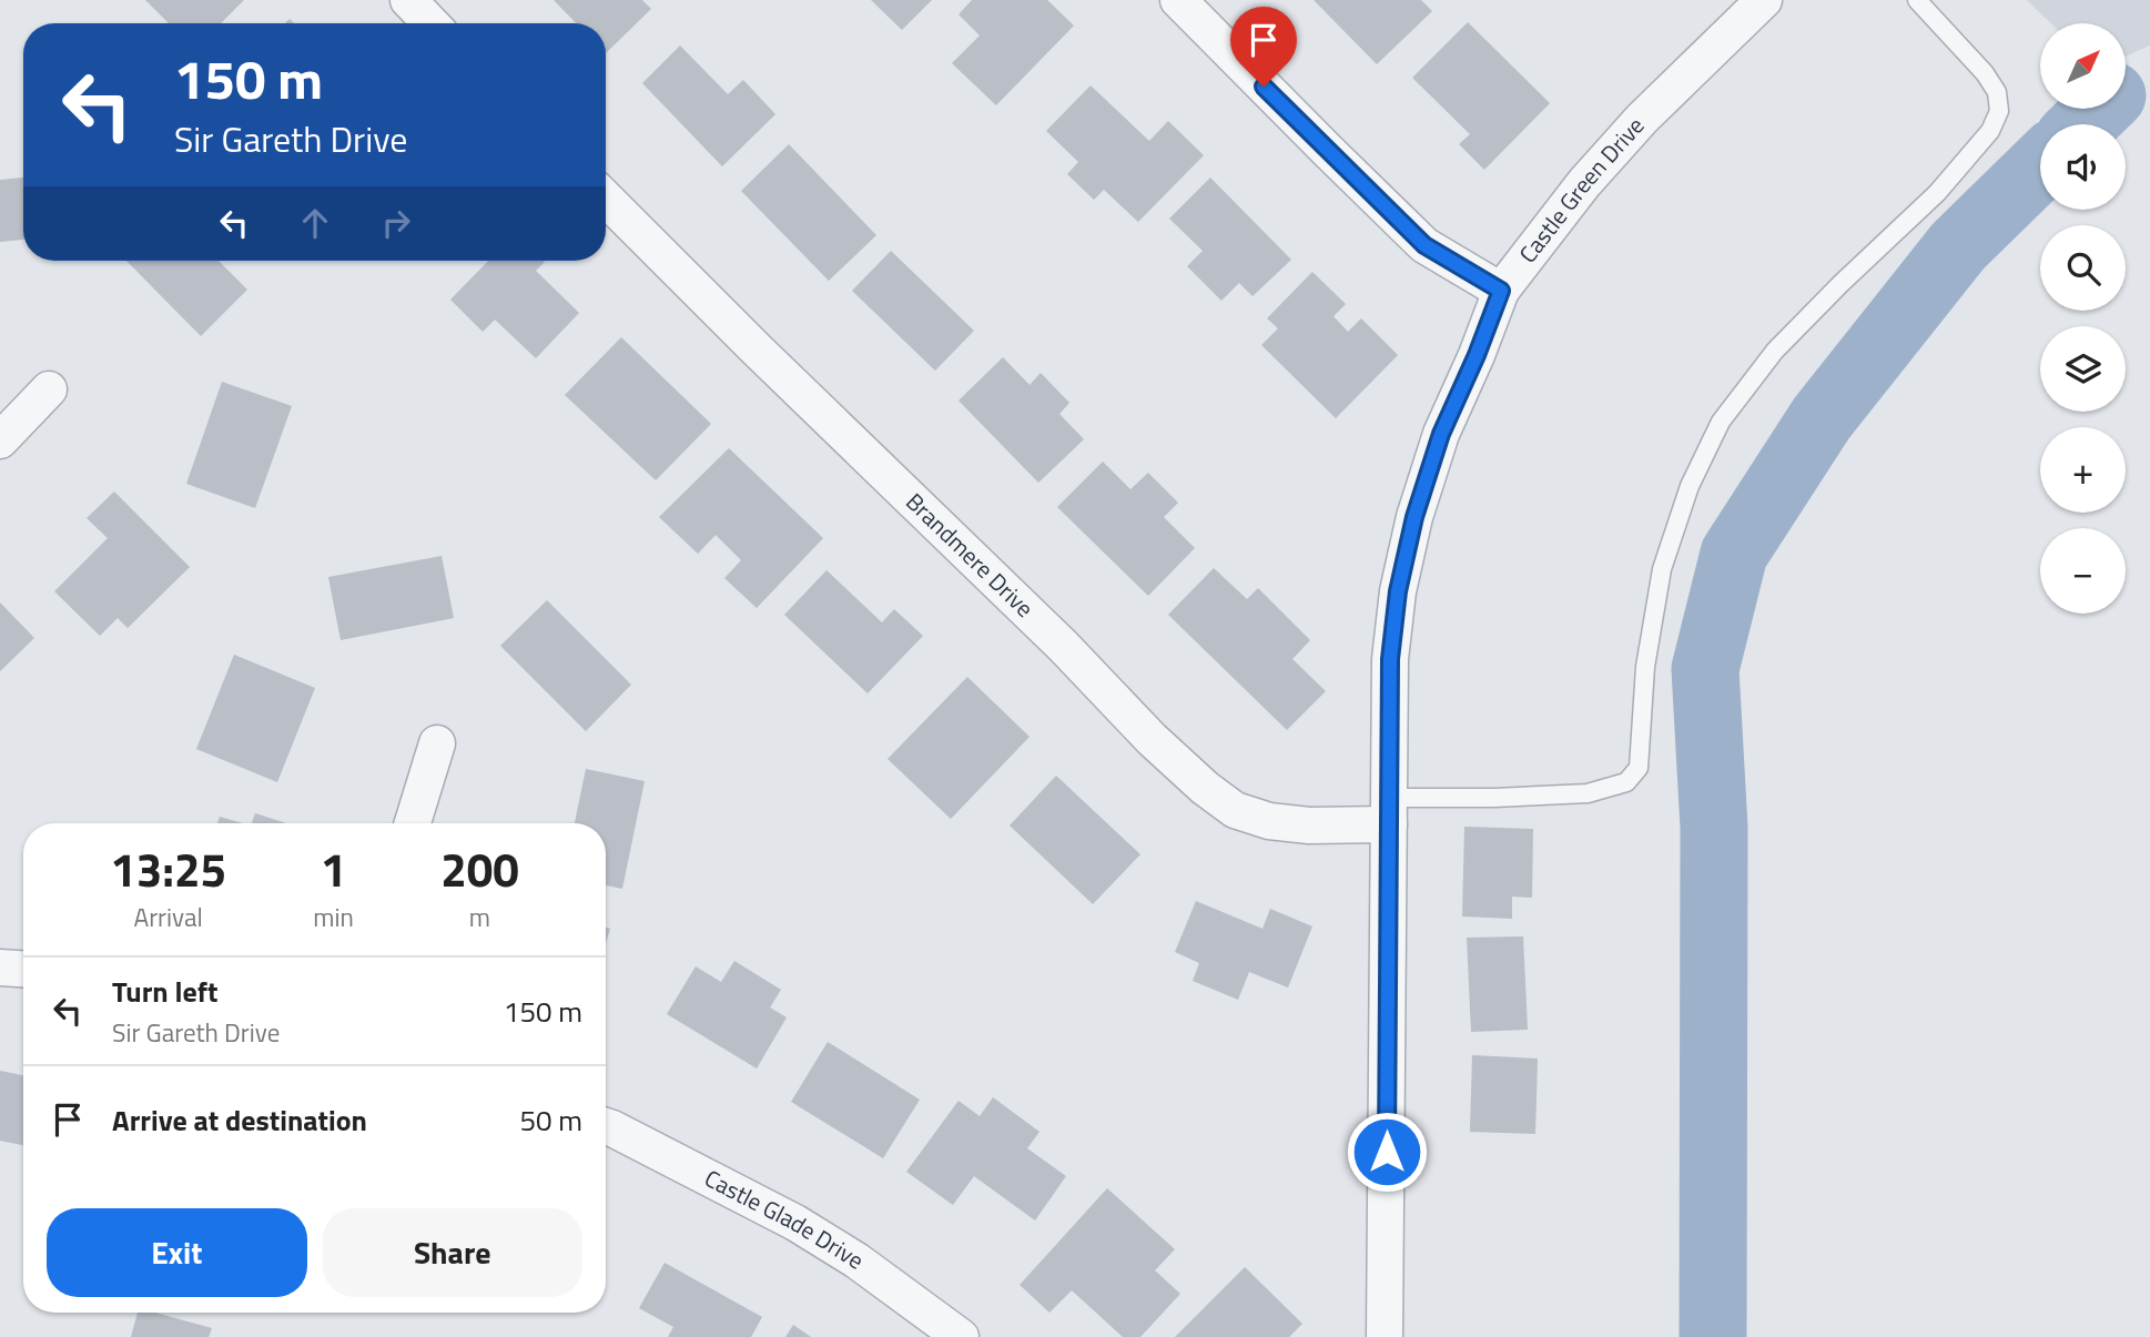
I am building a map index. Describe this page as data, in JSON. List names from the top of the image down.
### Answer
{
  "streets": {
    "street": ["Castle Green Drive", "Brandmere Drive", "Castle Glade Drive"]
  },
  "crossings": [
    ["Castle Green Drive", "Brandmere Drive"]
  ],
  "north": "top right",
  "page": {
    "map_buttons": ["+", "−"],
    "turn": ["150 m", "Sir Gareth Drive"],
    "eta": [
      "13:25",
      "Arrival",
      "1",
      "min",
      "200",
      "m"
    ],
    "list": [
      {
        "name": "Turn left",
        "note": "Sir Gareth Drive",
        "value": "150 m"
      },
      {
        "name": "Arrive at destination",
        "value": "50 m"
      }
    ],
    "buttons": ["Exit", "Share"]
  }
}
